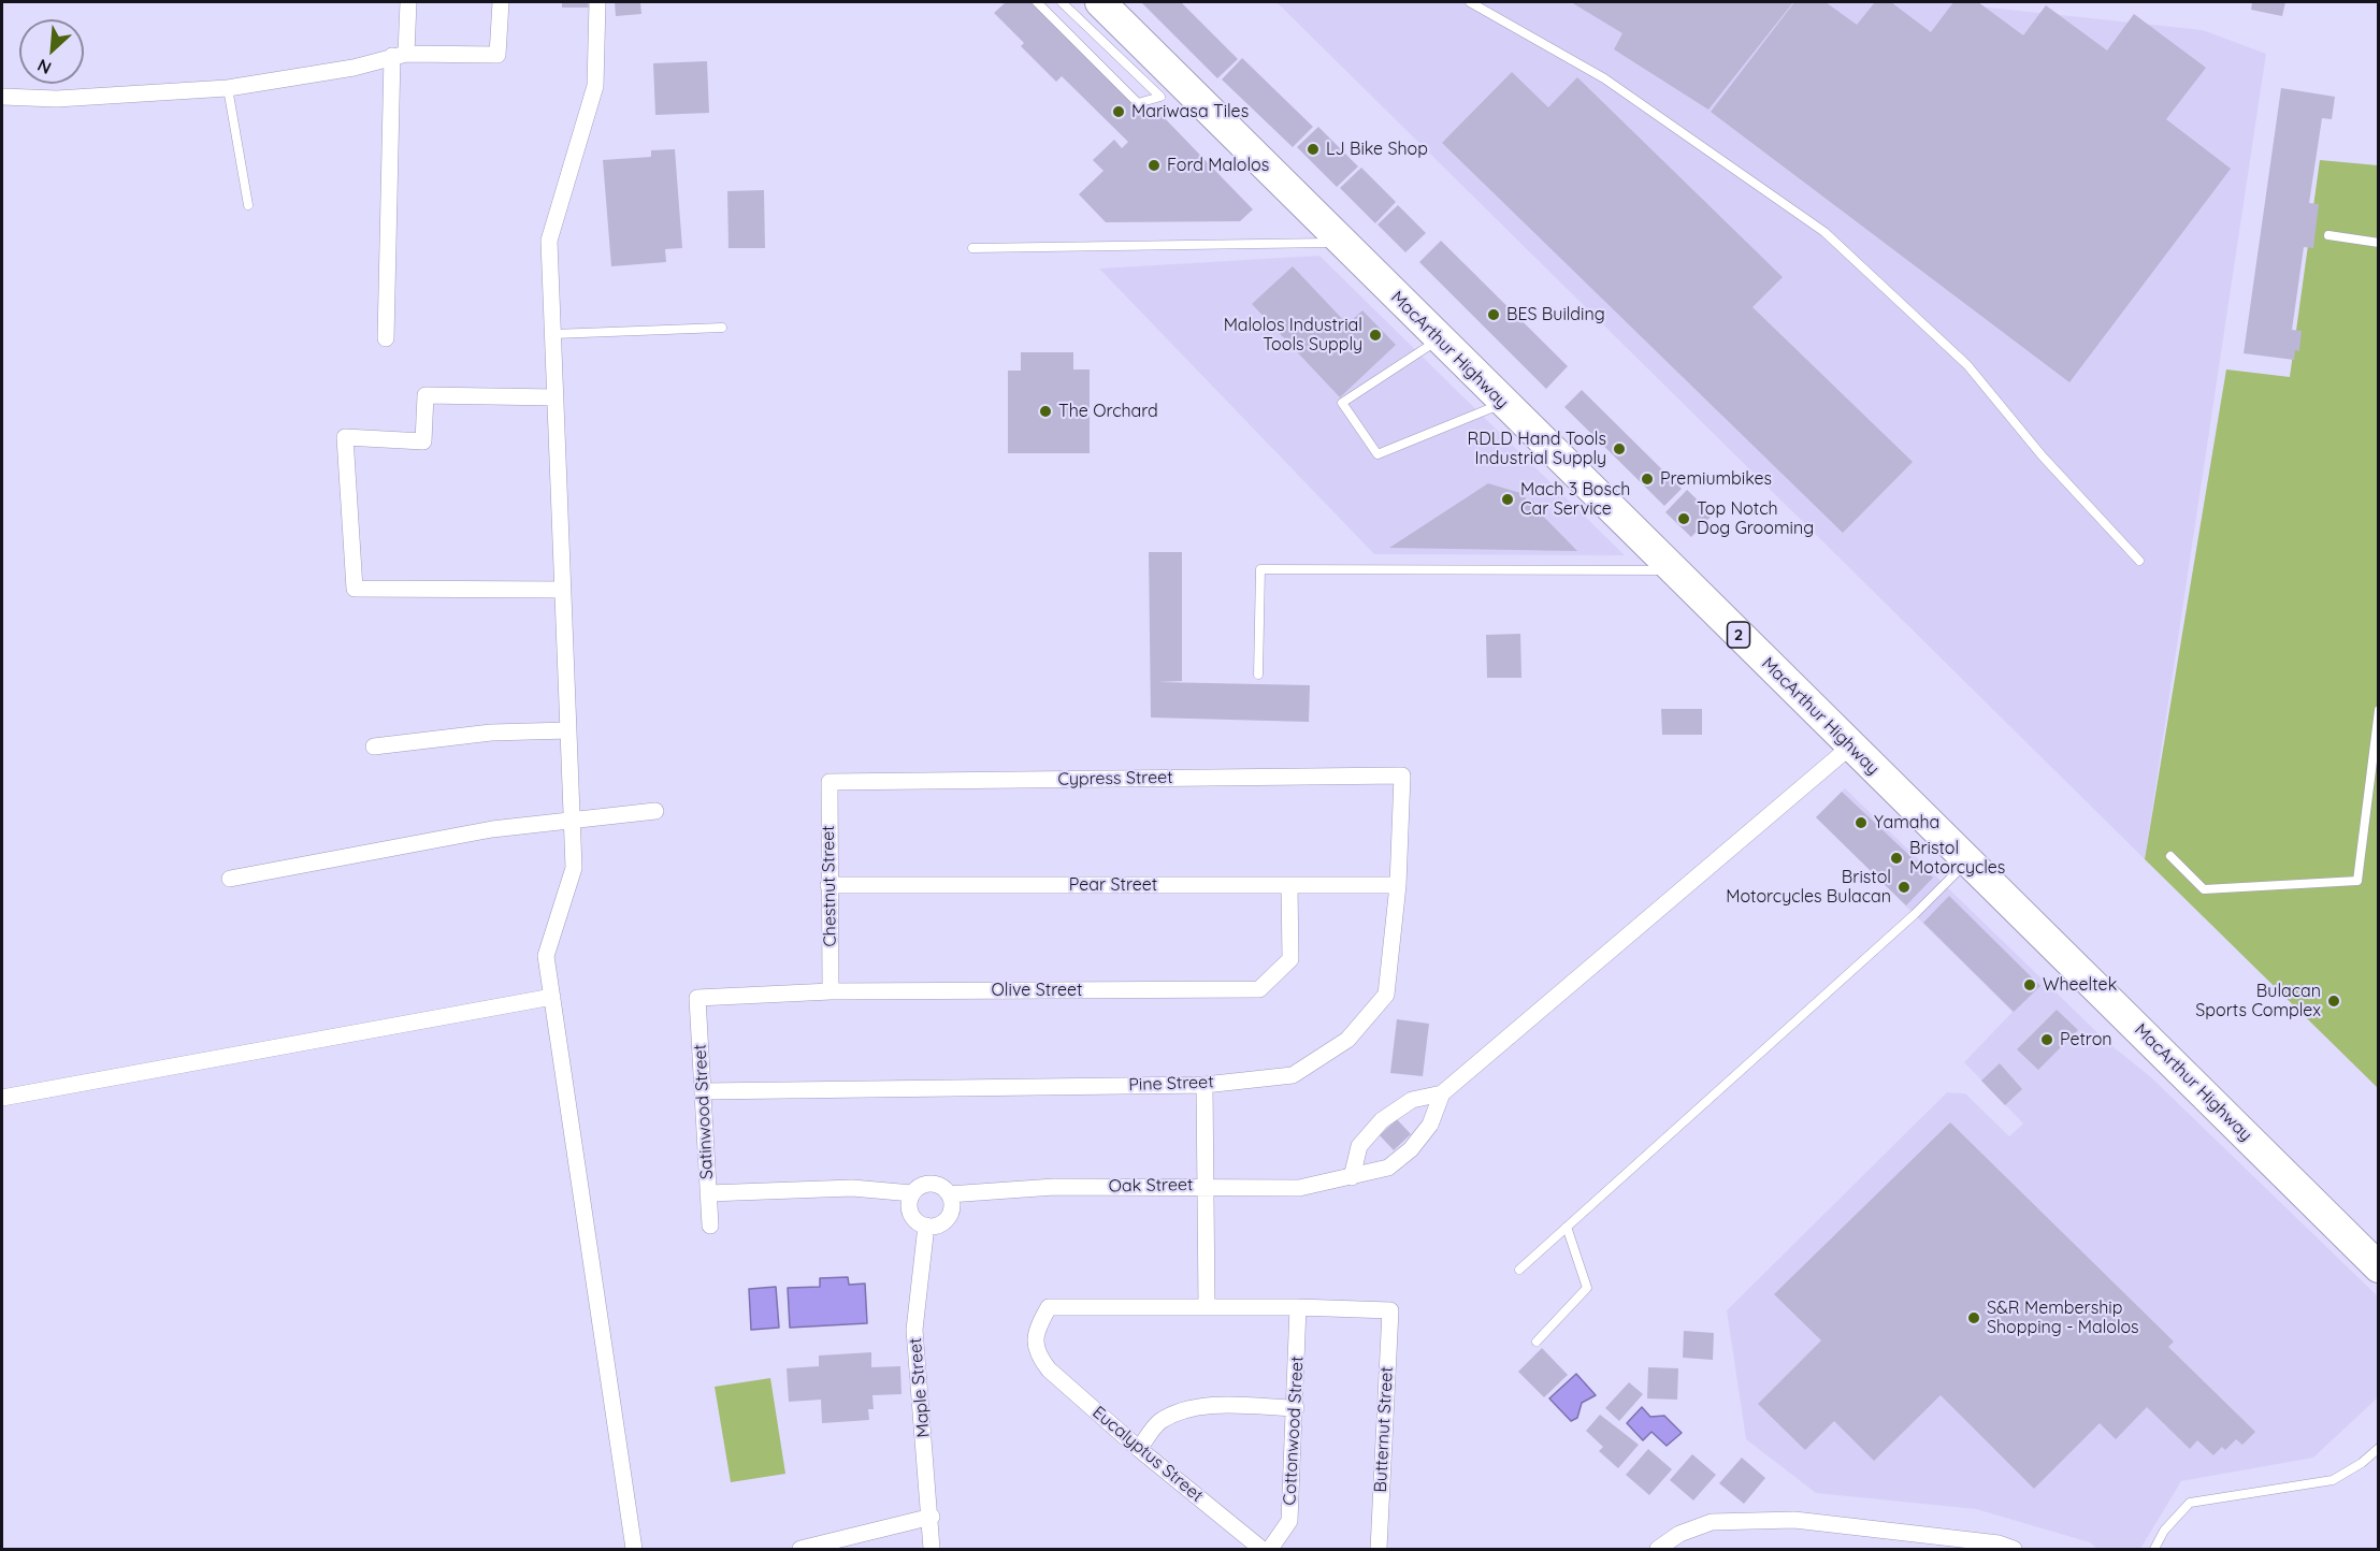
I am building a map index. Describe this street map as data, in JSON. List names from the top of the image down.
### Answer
{
  "streets": {
    "highway": ["MacArthur Highway", "2"],
    "street": [
      "Cypress Street",
      "Pear Street",
      "Chestnut Street",
      "Olive Street",
      "Pine Street",
      "Satinwood Street",
      "Oak Street",
      "Maple Street",
      "Butternut Street",
      "Cottonwood Street",
      "Eucalyptus Street"
    ]
  },
  "crossings": [
    ["Cypress Street", "Chestnut Street"],
    ["Cypress Street", "Pine Street"],
    ["Pear Street", "Chestnut Street"],
    ["Pear Street", "Olive Street"],
    ["Pear Street", "Pine Street"],
    ["Chestnut Street", "Olive Street"],
    ["Olive Street", "Satinwood Street"],
    ["Pine Street", "Satinwood Street"],
    ["Oak Street", "Maple Street"],
    ["Butternut Street", "Cottonwood Street"]
  ],
  "places": [
    "Mariwasa Tiles",
    "LJ Bike Shop",
    "Ford Malolos",
    "BES Building",
    "Malolos Industrial Tools Supply",
    "The Orchard",
    "RDLD Hand Tools Industrial Supply",
    "Premiumbikes",
    "Mach 3 Bosch Car Service",
    "Top Notch Dog Grooming",
    "Yamaha",
    "Bristol Motorcycles",
    "Bristol Motorcycles Bulacan",
    "Wheeltek",
    "Bulacan Sports Complex",
    "Petron",
    "S&R Membership Shopping - Malolos"
  ],
  "north": "bottom left"
}
